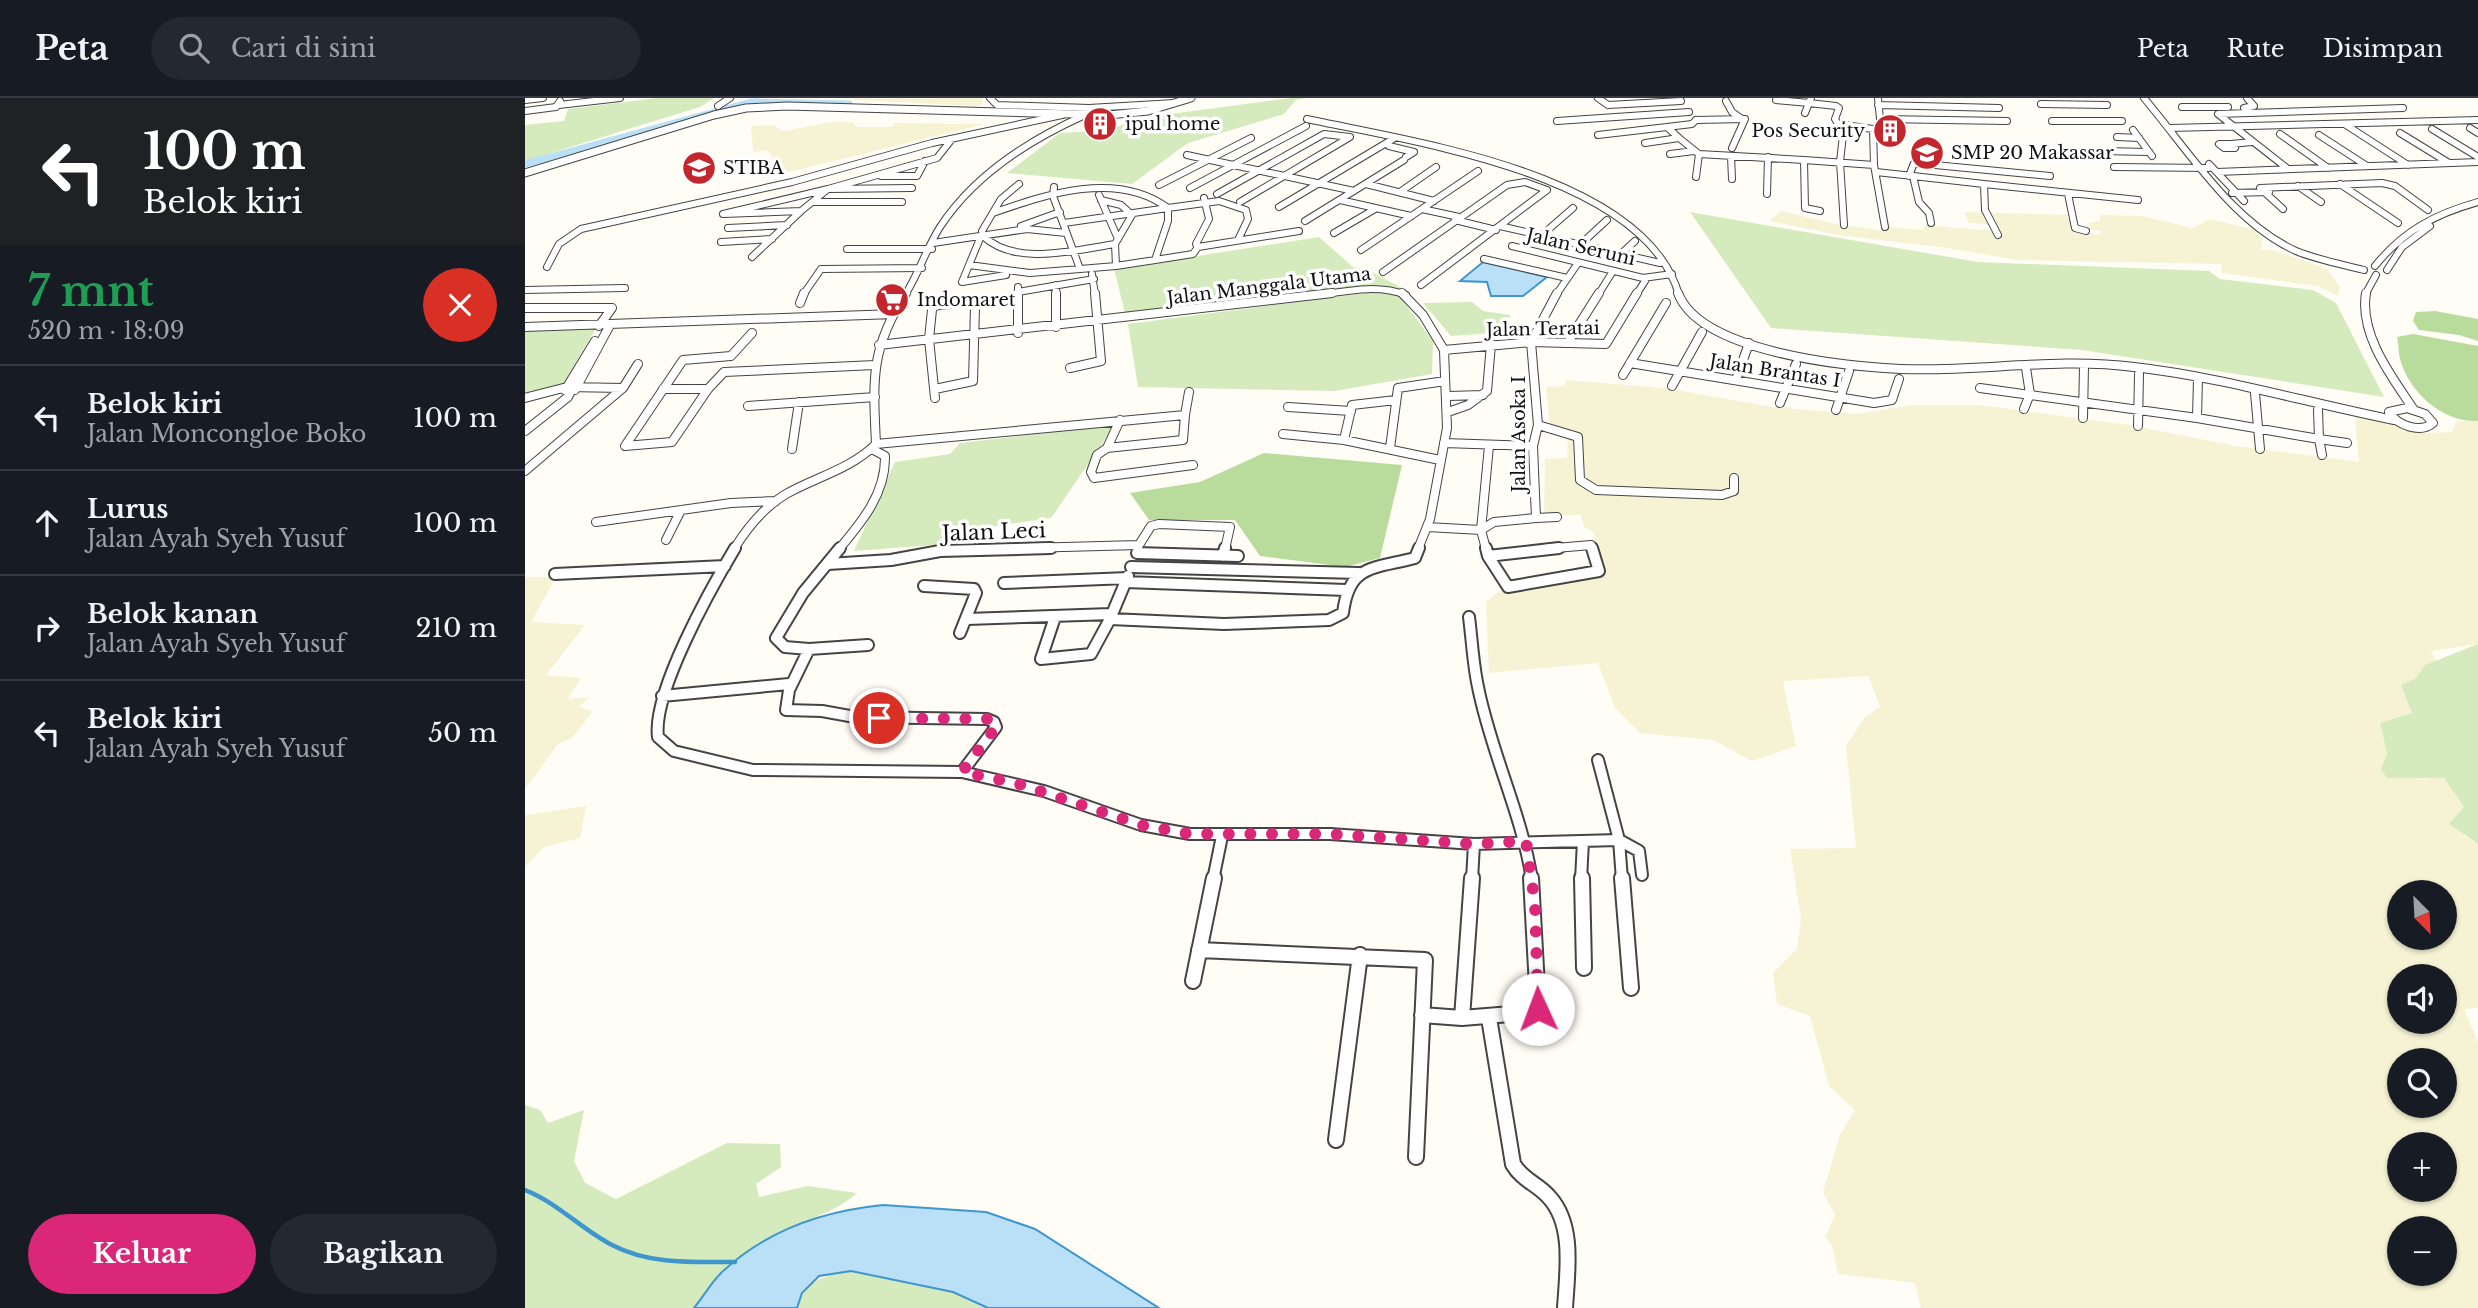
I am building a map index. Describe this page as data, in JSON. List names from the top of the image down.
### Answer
{
  "streets": {
    "street": [
      "Jalan Seruni",
      "Jalan Manggala Utama",
      "Jalan Teratai",
      "Jalan Brantas I",
      "Jalan Asoka I",
      "Jalan Leci"
    ]
  },
  "crossings": [
    ["Jalan Seruni", "Jalan Teratai"],
    ["Jalan Manggala Utama", "Jalan Teratai"],
    ["Jalan Teratai", "Jalan Asoka I"]
  ],
  "places": {
    "building": ["ipul home", "Pos Security"],
    "school or university": ["SMP 20 Makassar", "STIBA"],
    "supermarket": ["Indomaret"]
  },
  "north": "bottom right",
  "page": {
    "header": "Peta",
    "search": "Cari di sini",
    "nav": ["Peta", "Rute", "Disimpan"],
    "turn": ["100 m", "Belok kiri"],
    "heading": ["7 mnt", "520 m · 18:09"],
    "list": [
      {
        "name": "Belok kiri",
        "note": "Jalan Moncongloe Boko",
        "value": "100 m"
      },
      {
        "name": "Lurus",
        "note": "Jalan Ayah Syeh Yusuf",
        "value": "100 m"
      },
      {
        "name": "Belok kanan",
        "note": "Jalan Ayah Syeh Yusuf",
        "value": "210 m"
      },
      {
        "name": "Belok kiri",
        "note": "Jalan Ayah Syeh Yusuf",
        "value": "50 m"
      }
    ],
    "map_buttons": ["+", "−"],
    "buttons": ["Keluar", "Bagikan"]
  }
}
